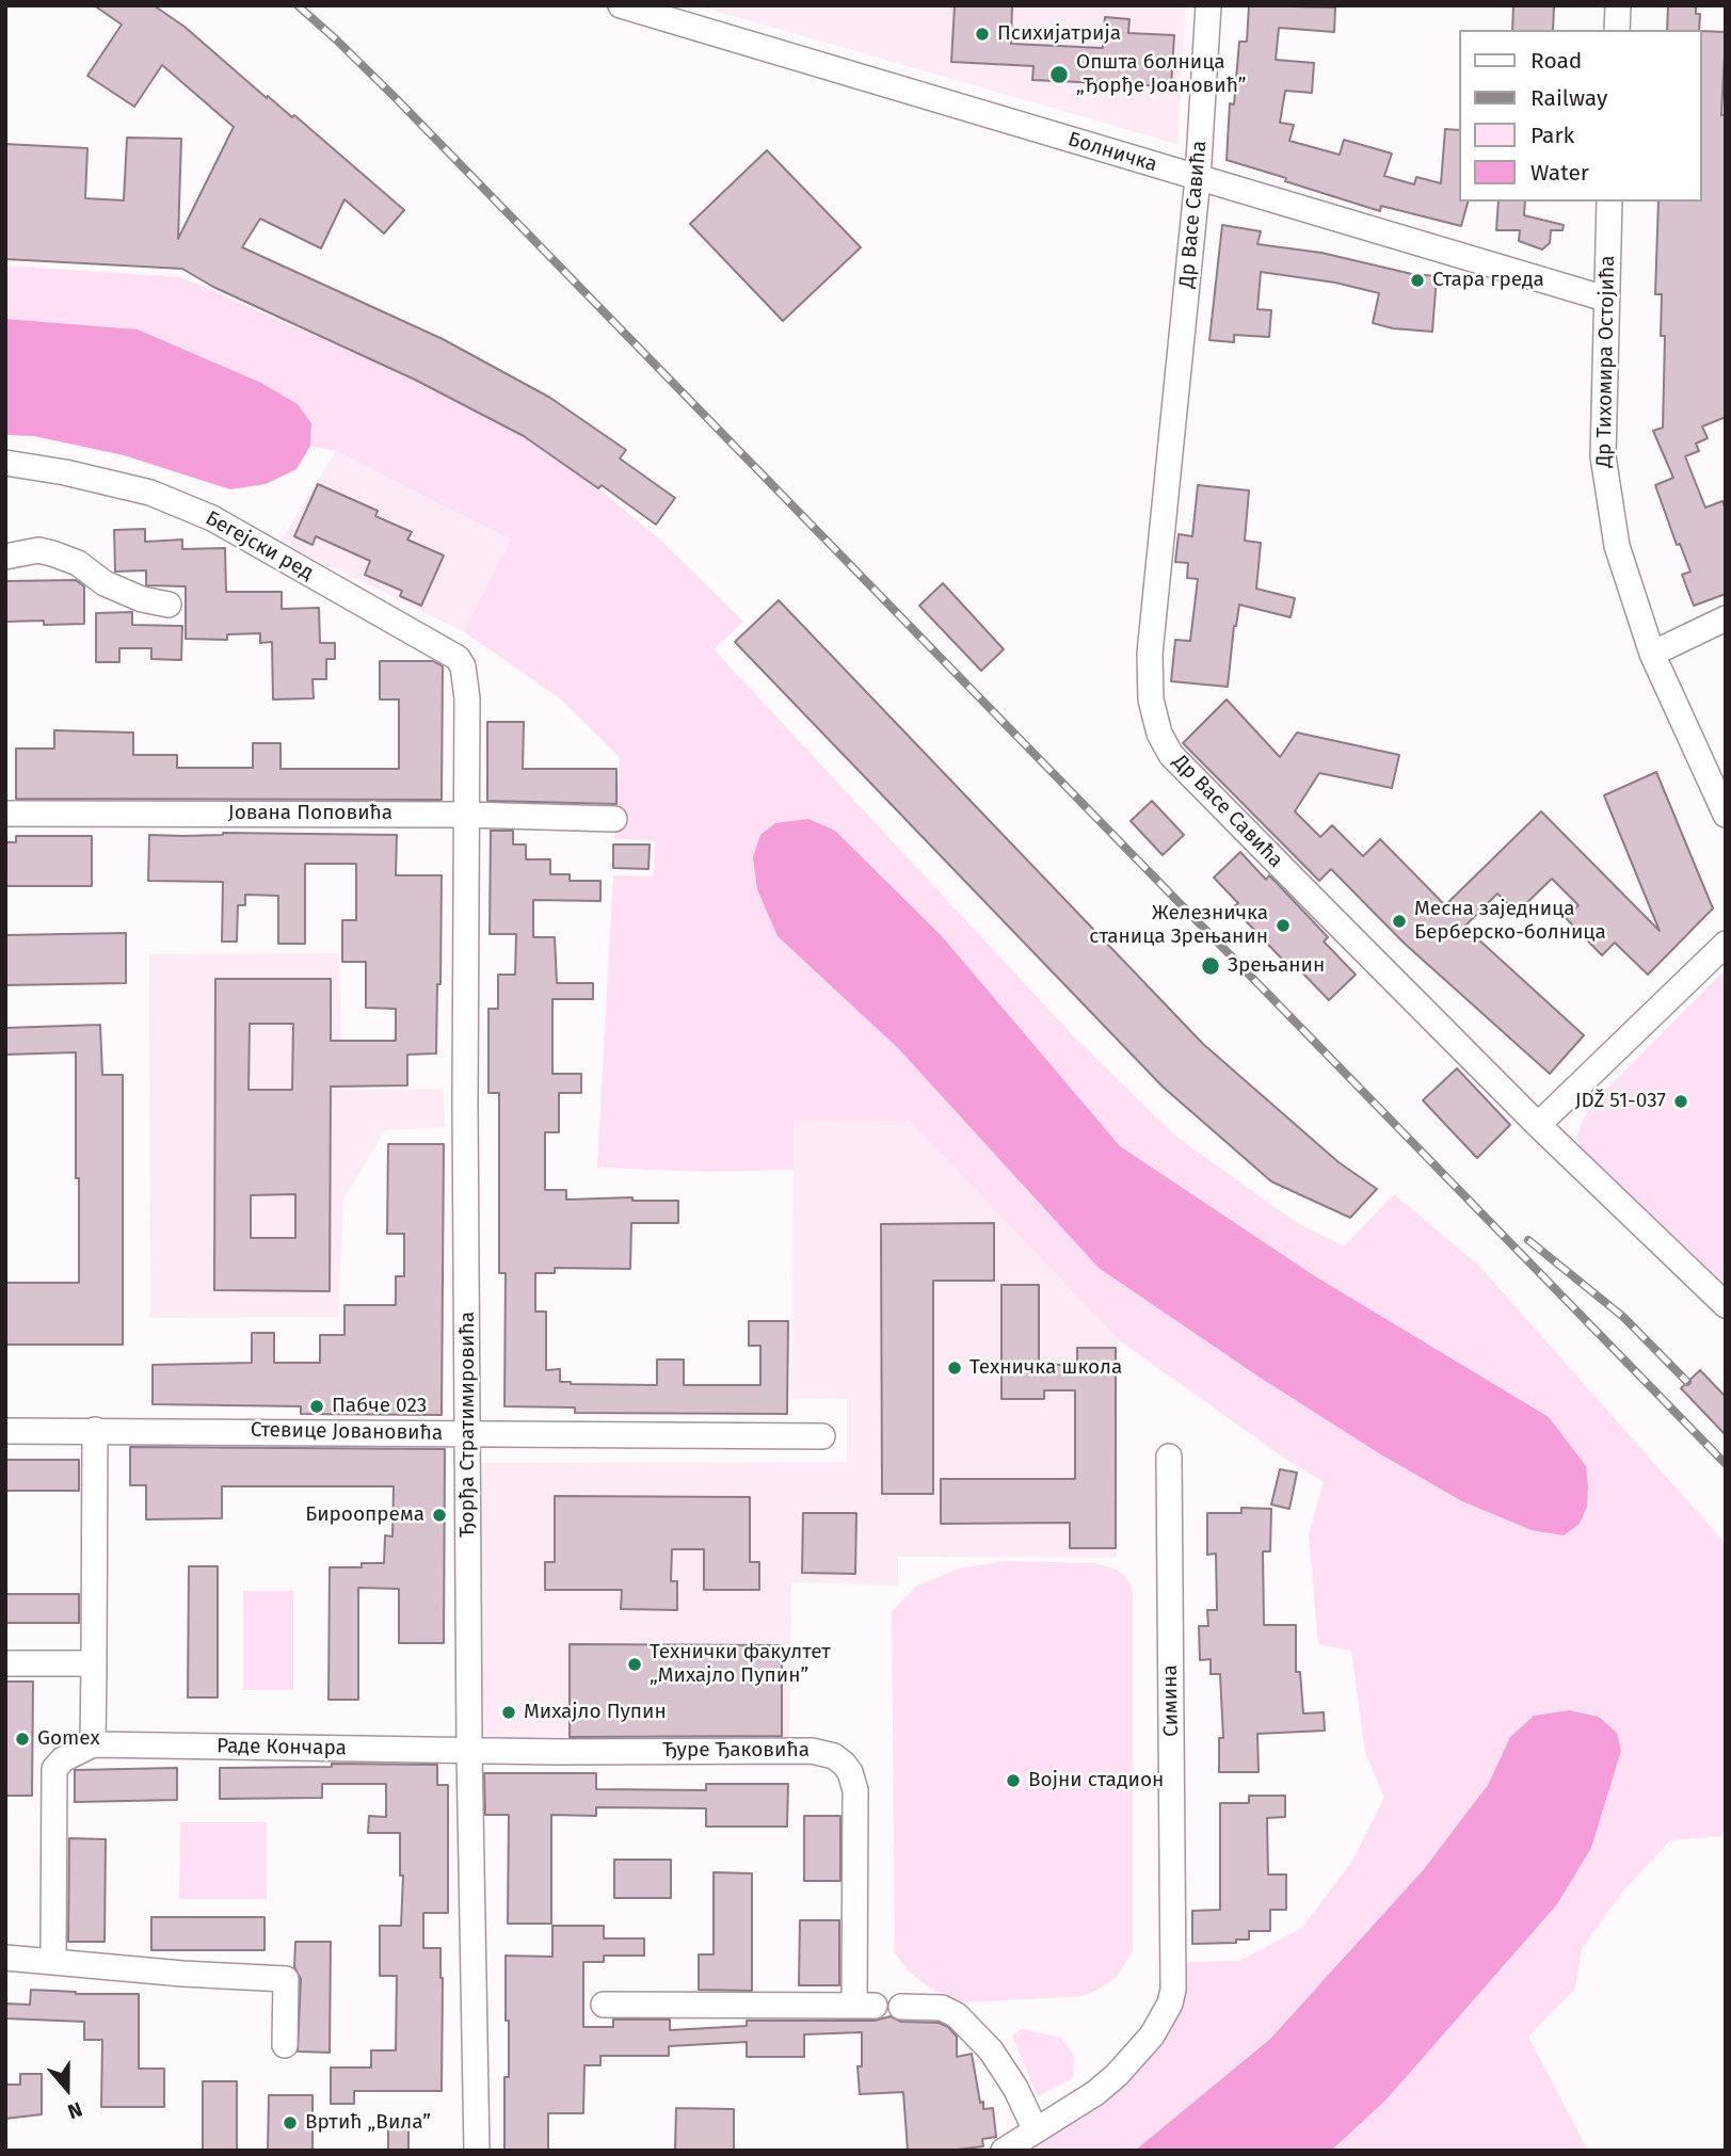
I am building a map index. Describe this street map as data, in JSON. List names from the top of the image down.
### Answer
{
  "streets": {
    "street": [
      "Болничка",
      "Др Васе Савића",
      "Др Тихомира Остојића",
      "Бегејски ред",
      "Јована Поповића",
      "Ђорђа Стратимировића",
      "Стевице Јовановића",
      "Симина",
      "Раде Кончара",
      "Ђуре Ђаковића"
    ]
  },
  "crossings": [
    ["Болничка", "Др Васе Савића"],
    ["Болничка", "Др Тихомира Остојића"],
    ["Бегејски ред", "Ђорђа Стратимировића"],
    ["Јована Поповића", "Ђорђа Стратимировића"],
    ["Ђорђа Стратимировића", "Стевице Јовановића"],
    ["Ђорђа Стратимировића", "Раде Кончара"],
    ["Ђорђа Стратимировића", "Ђуре Ђаковића"],
    ["Раде Кончара", "Ђуре Ђаковића"]
  ],
  "places": [
    "Психијатрија",
    "Општа болница „Ђорђе Јоановић”",
    "Стара греда",
    "Месна заједница Берберско-болница",
    "Железничка станица Зрењанин",
    "Зрењанин",
    "JDŽ 51-037",
    "Техничка школа",
    "Пабче 023",
    "Бироопрема",
    "Технички факултет „Михајло Пупин”",
    "Михајло Пупин",
    "Gomex",
    "Војни стадион",
    "Вртић „Вила”"
  ],
  "legend": [
    "Road",
    "Railway",
    "Park",
    "Water"
  ],
  "north": "bottom"
}
